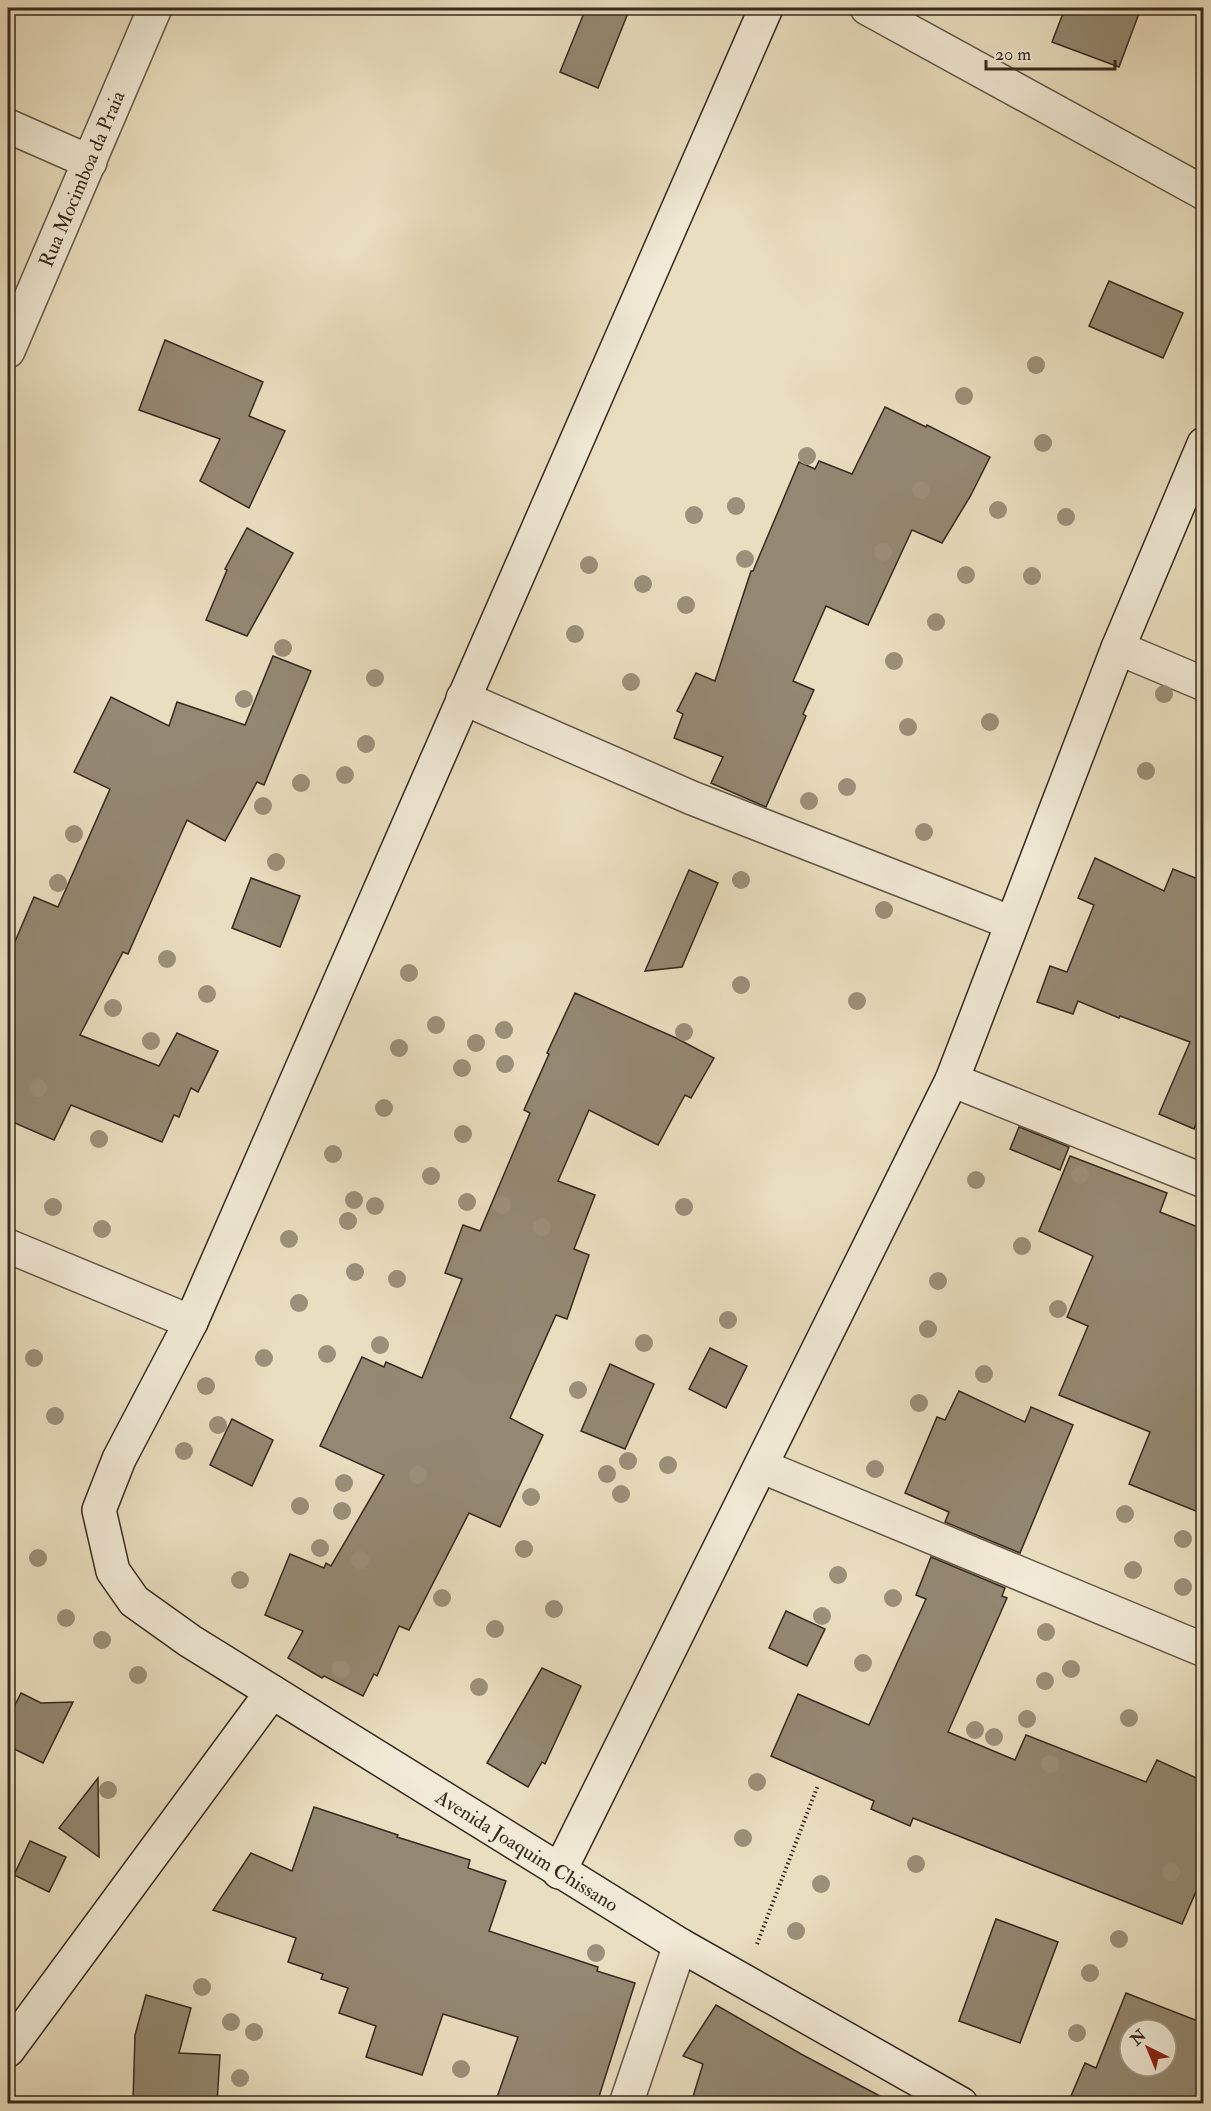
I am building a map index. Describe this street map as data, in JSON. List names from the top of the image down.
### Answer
{
  "streets": {
    "street": ["Rua Mocimboa da Praia", "Avenida Joaquim Chissano"]
  },
  "scale_bar": "20 m",
  "north": "top left"
}
